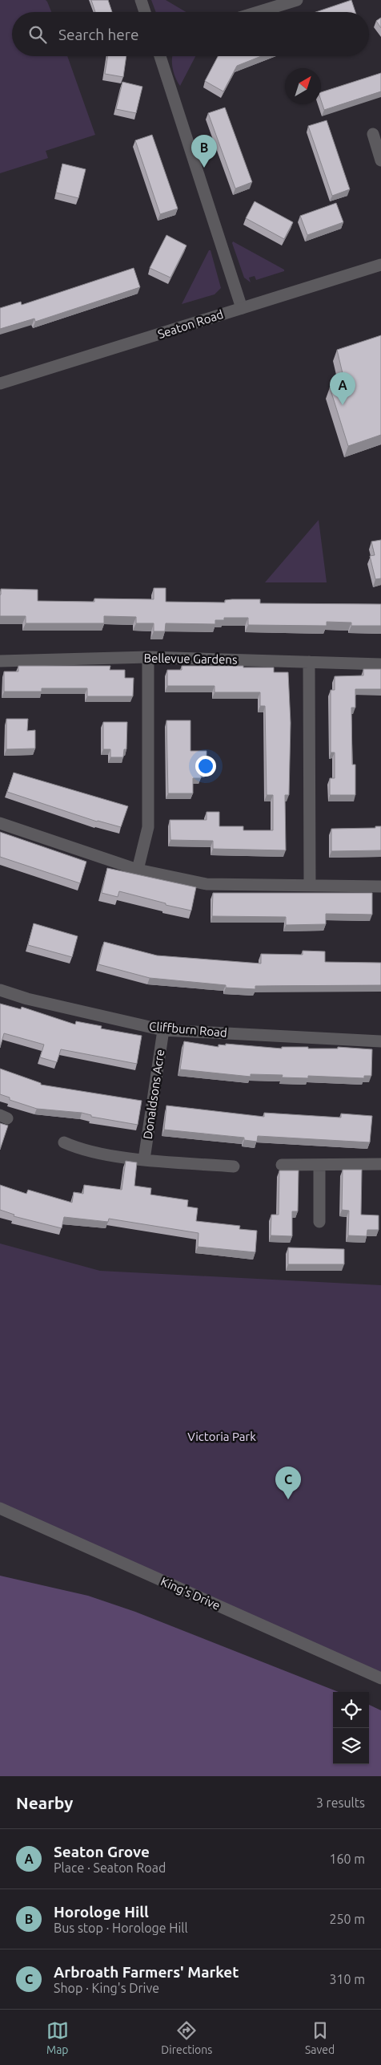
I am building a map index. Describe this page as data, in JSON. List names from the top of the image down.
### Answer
{
  "streets": {
    "street": [
      "Seaton Road",
      "Bellevue Gardens",
      "Cliffburn Road",
      "Donaldsons Acre",
      "King's Drive"
    ]
  },
  "crossings": [
    ["Cliffburn Road", "Donaldsons Acre"]
  ],
  "parks": ["Victoria Park"],
  "north": "top right",
  "page": {
    "search": "Search here",
    "pins": ["B", "A", "C"],
    "heading": ["Nearby", "3 results"],
    "list": [
      {
        "mark": "A",
        "name": "Seaton Grove",
        "note": "Place · Seaton Road",
        "value": "160 m"
      },
      {
        "mark": "B",
        "name": "Horologe Hill",
        "note": "Bus stop · Horologe Hill",
        "value": "250 m"
      },
      {
        "mark": "C",
        "name": "Arbroath Farmers' Market",
        "note": "Shop · King's Drive",
        "value": "310 m"
      }
    ],
    "nav": ["Map", "Directions", "Saved"]
  }
}
